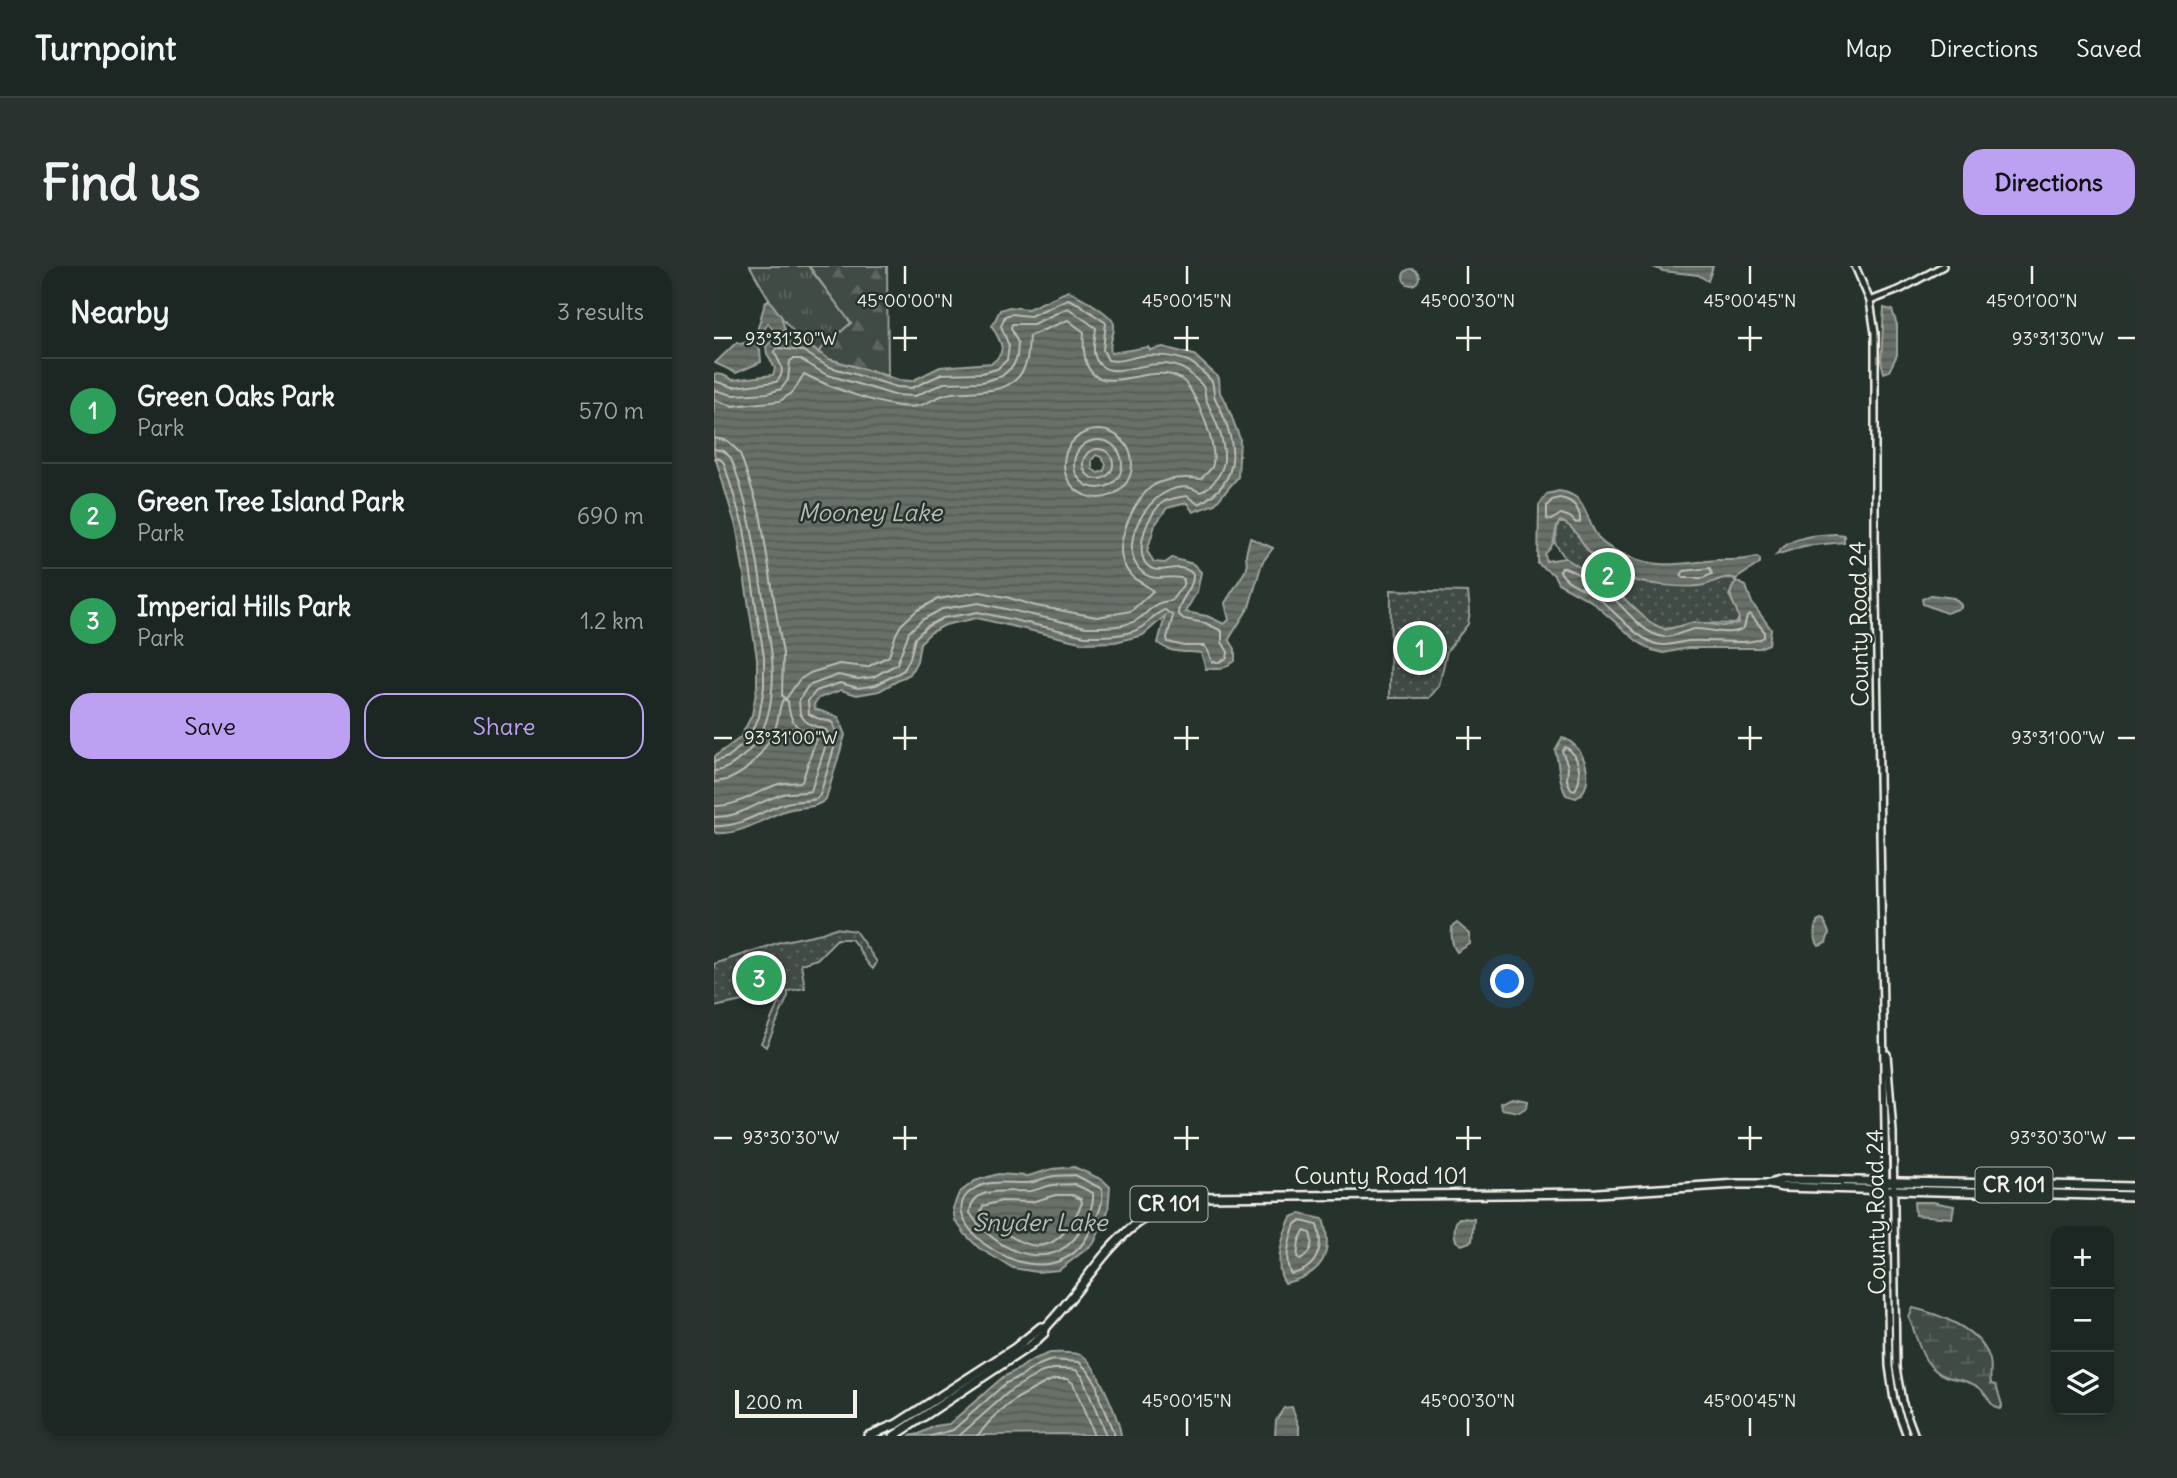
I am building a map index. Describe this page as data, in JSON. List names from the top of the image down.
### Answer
{
  "streets": {
    "main road": ["County Road 101", "CR 101"],
    "street": ["County Road 24"]
  },
  "crossings": [
    ["County Road 24", "County Road 101"]
  ],
  "water": ["Mooney Lake", "Snyder Lake"],
  "scale_bar": "200 m",
  "page": {
    "header": "Turnpoint",
    "nav": ["Map", "Directions", "Saved"],
    "buttons": [
      "Directions",
      ["Save", "Share"]
    ],
    "title": "Find us",
    "heading": ["Nearby", "3 results"],
    "list": [
      {
        "mark": "1",
        "name": "Green Oaks Park",
        "note": "Park",
        "value": "570 m"
      },
      {
        "mark": "2",
        "name": "Green Tree Island Park",
        "note": "Park",
        "value": "690 m"
      },
      {
        "mark": "3",
        "name": "Imperial Hills Park",
        "note": "Park",
        "value": "1.2 km"
      }
    ],
    "pins": ["2", "1", "3"],
    "map_buttons": ["+", "−"],
    "scale": "200 m"
  },
  "coordinates": [
    "45°00'00\"N",
    "45°00'15\"N",
    "45°00'30\"N",
    "45°00'45\"N",
    "45°01'00\"N",
    "93°31'30\"W",
    "93°31'00\"W",
    "93°30'30\"W"
  ]
}
